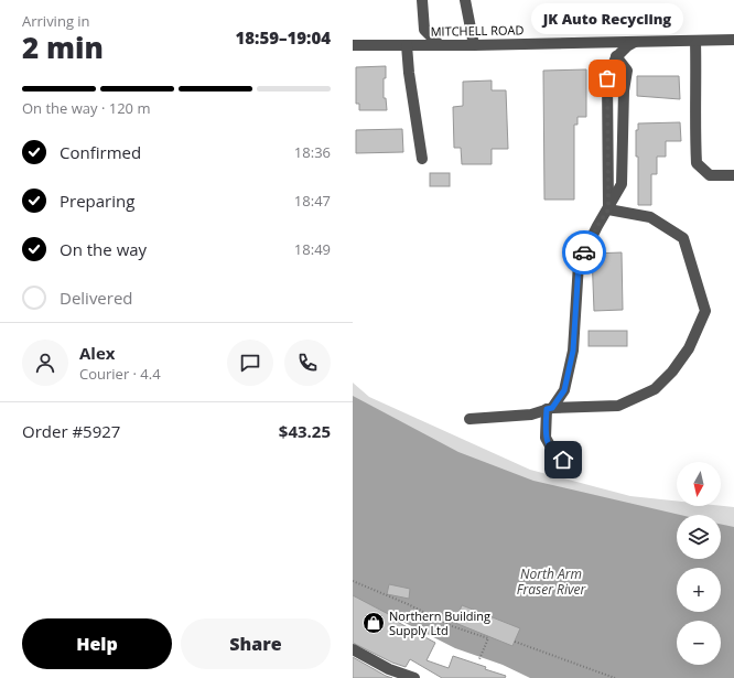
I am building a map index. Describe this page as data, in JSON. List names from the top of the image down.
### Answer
{
  "streets": {
    "street": ["MITCHELL ROAD"]
  },
  "water": ["North Arm Fraser River"],
  "places": {
    "other": ["JK Auto Recycling"],
    "shop": ["Northern Building Supply Ltd"]
  },
  "north": "bottom",
  "page": {
    "heading": ["2 min", "Arriving in", "18:59–19:04"],
    "panel": [
      "Alex",
      "Courier · 4.4",
      "Order #5927",
      "$43.25"
    ],
    "bubble": "JK Auto Recycling",
    "bar": "On the way · 120 m",
    "list": [
      ["Confirmed", "18:36"],
      ["Preparing", "18:47"],
      ["On the way", "18:49"],
      "Delivered"
    ],
    "map_buttons": ["+", "−"],
    "buttons": ["Help", "Share"]
  }
}
